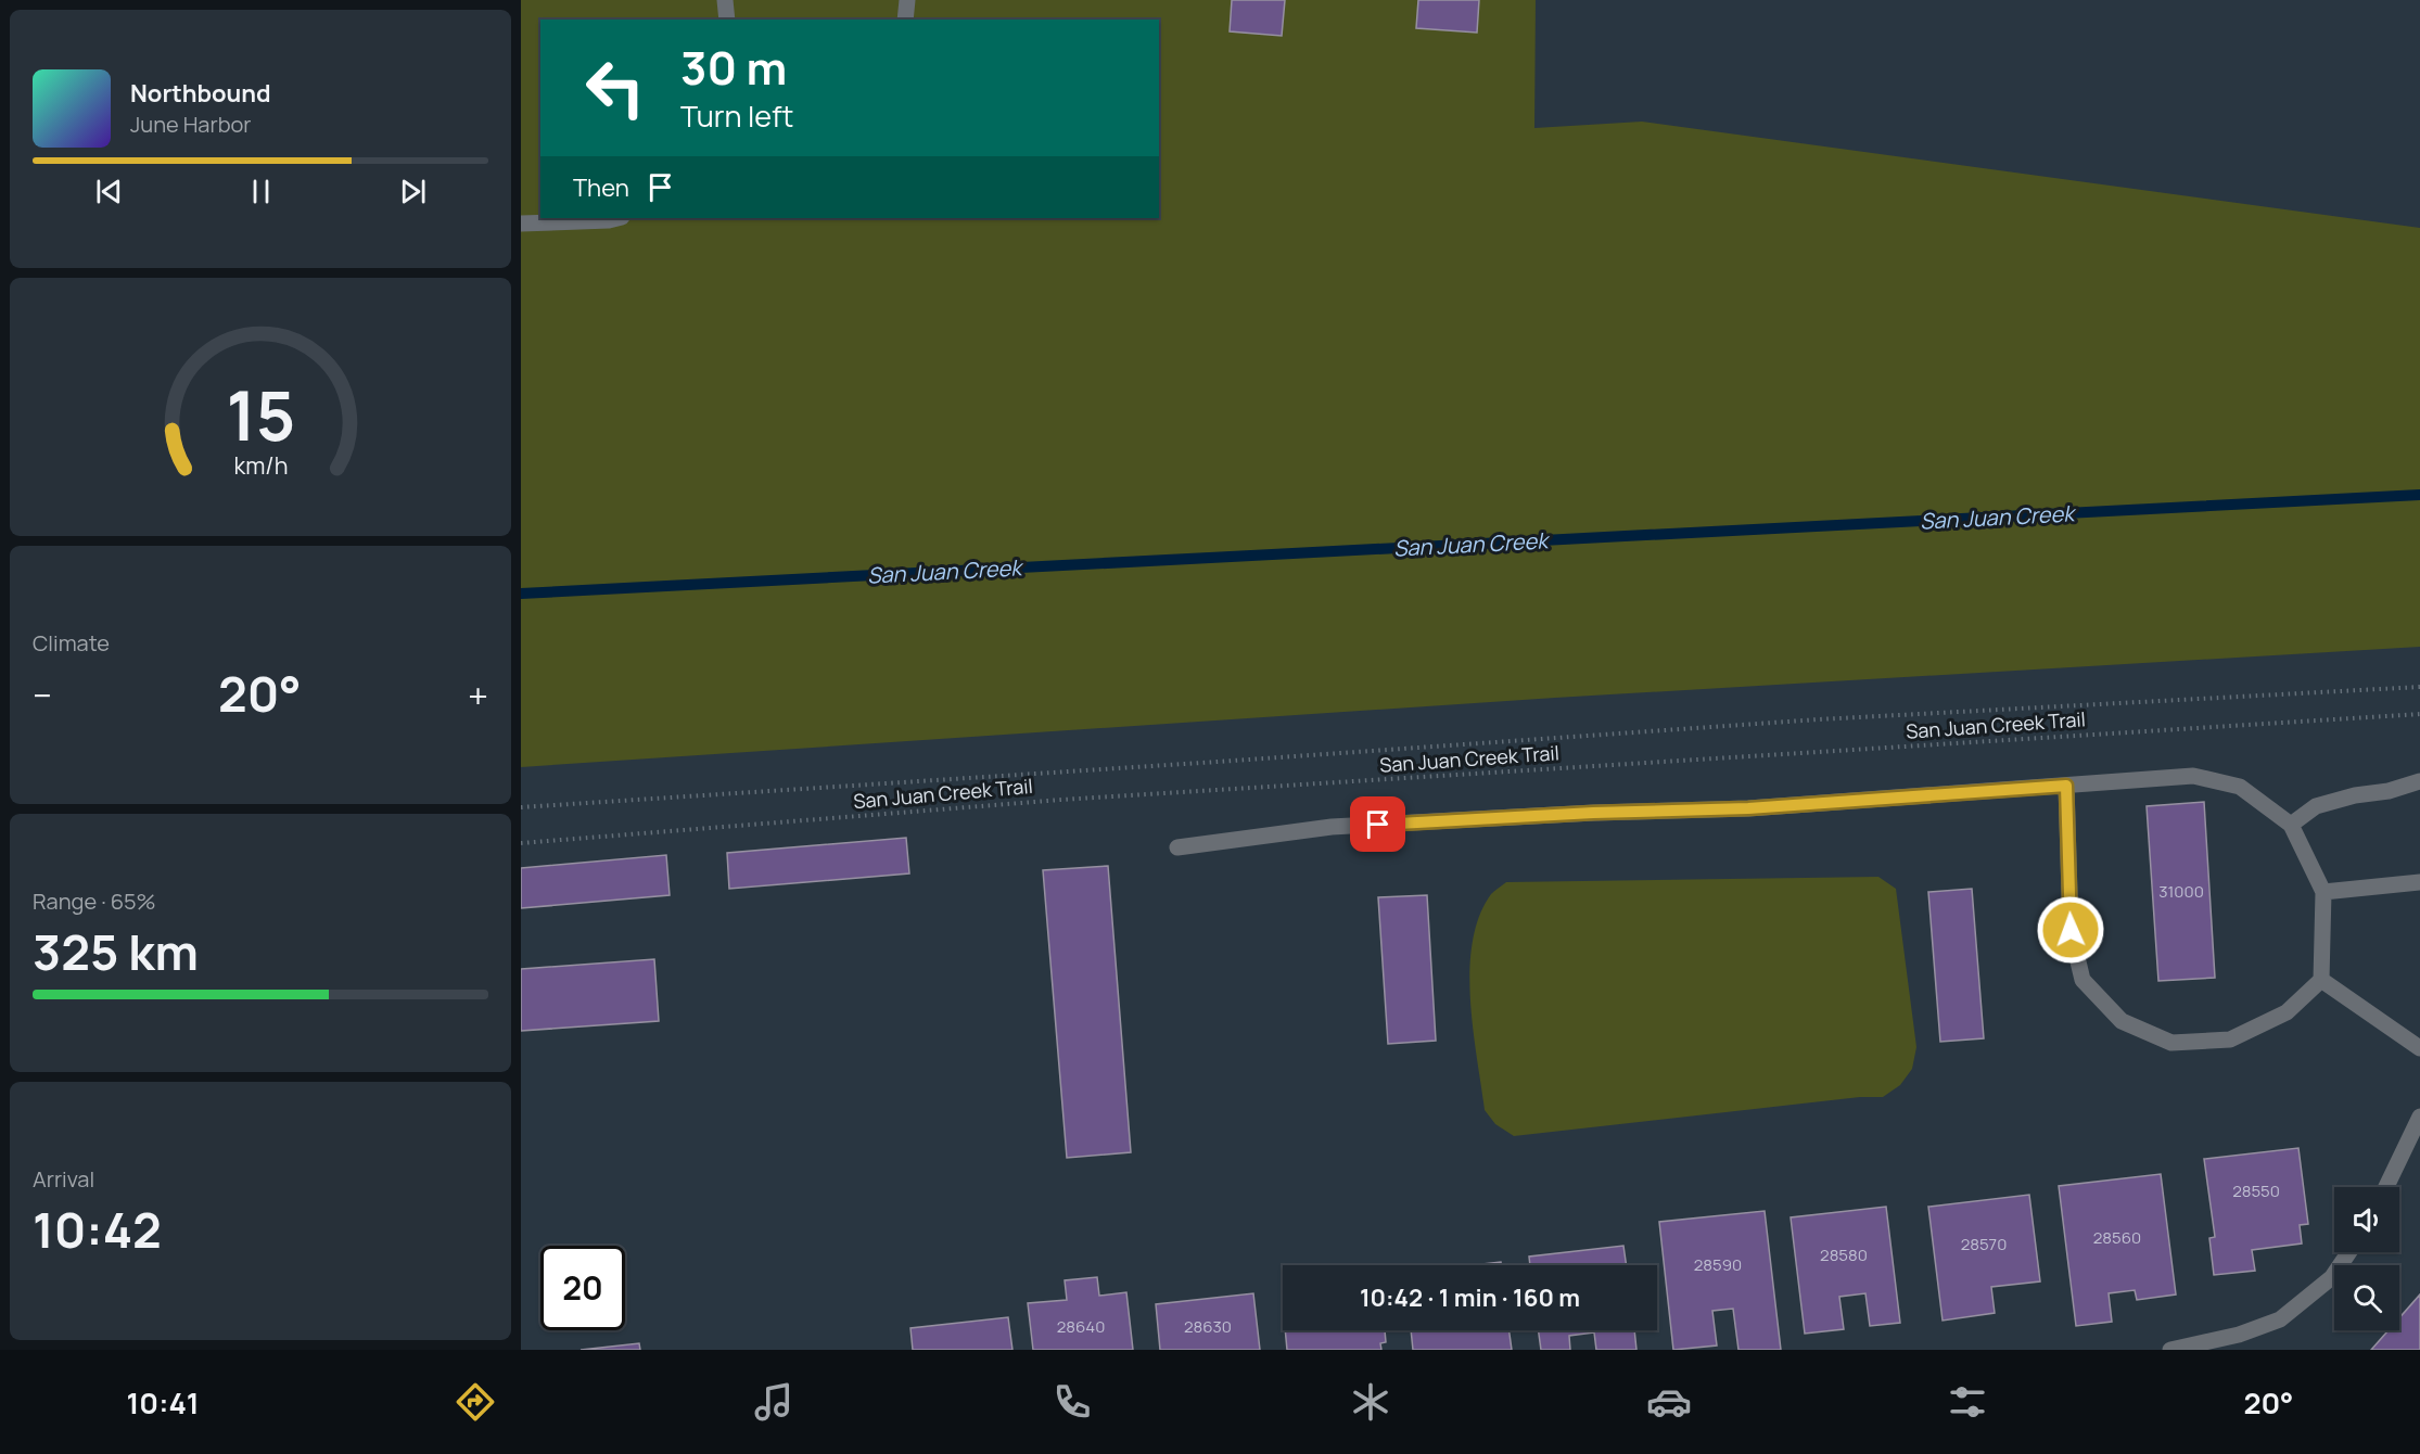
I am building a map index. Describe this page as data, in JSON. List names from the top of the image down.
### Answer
{
  "streets": {
    "path": ["San Juan Creek Trail"]
  },
  "water": ["San Juan Creek"],
  "house_numbers": [
    "31000",
    "28550",
    "28560",
    "28570",
    "28580",
    "28590",
    "28640",
    "28630"
  ],
  "page": {
    "turn": ["30 m", "Turn left"],
    "song": ["Northbound", "June Harbor"],
    "then": "Then",
    "tile": [
      "Climate",
      ["Range · 65%", "325 km"],
      ["Arrival", "10:42"]
    ],
    "heat": ["−", "20°", "+"],
    "limit": "20",
    "trip": "10:42 · 1 min · 160 m",
    "tabs": ["10:41", "20°"],
    "gauge": ["15", "km/h"]
  }
}
